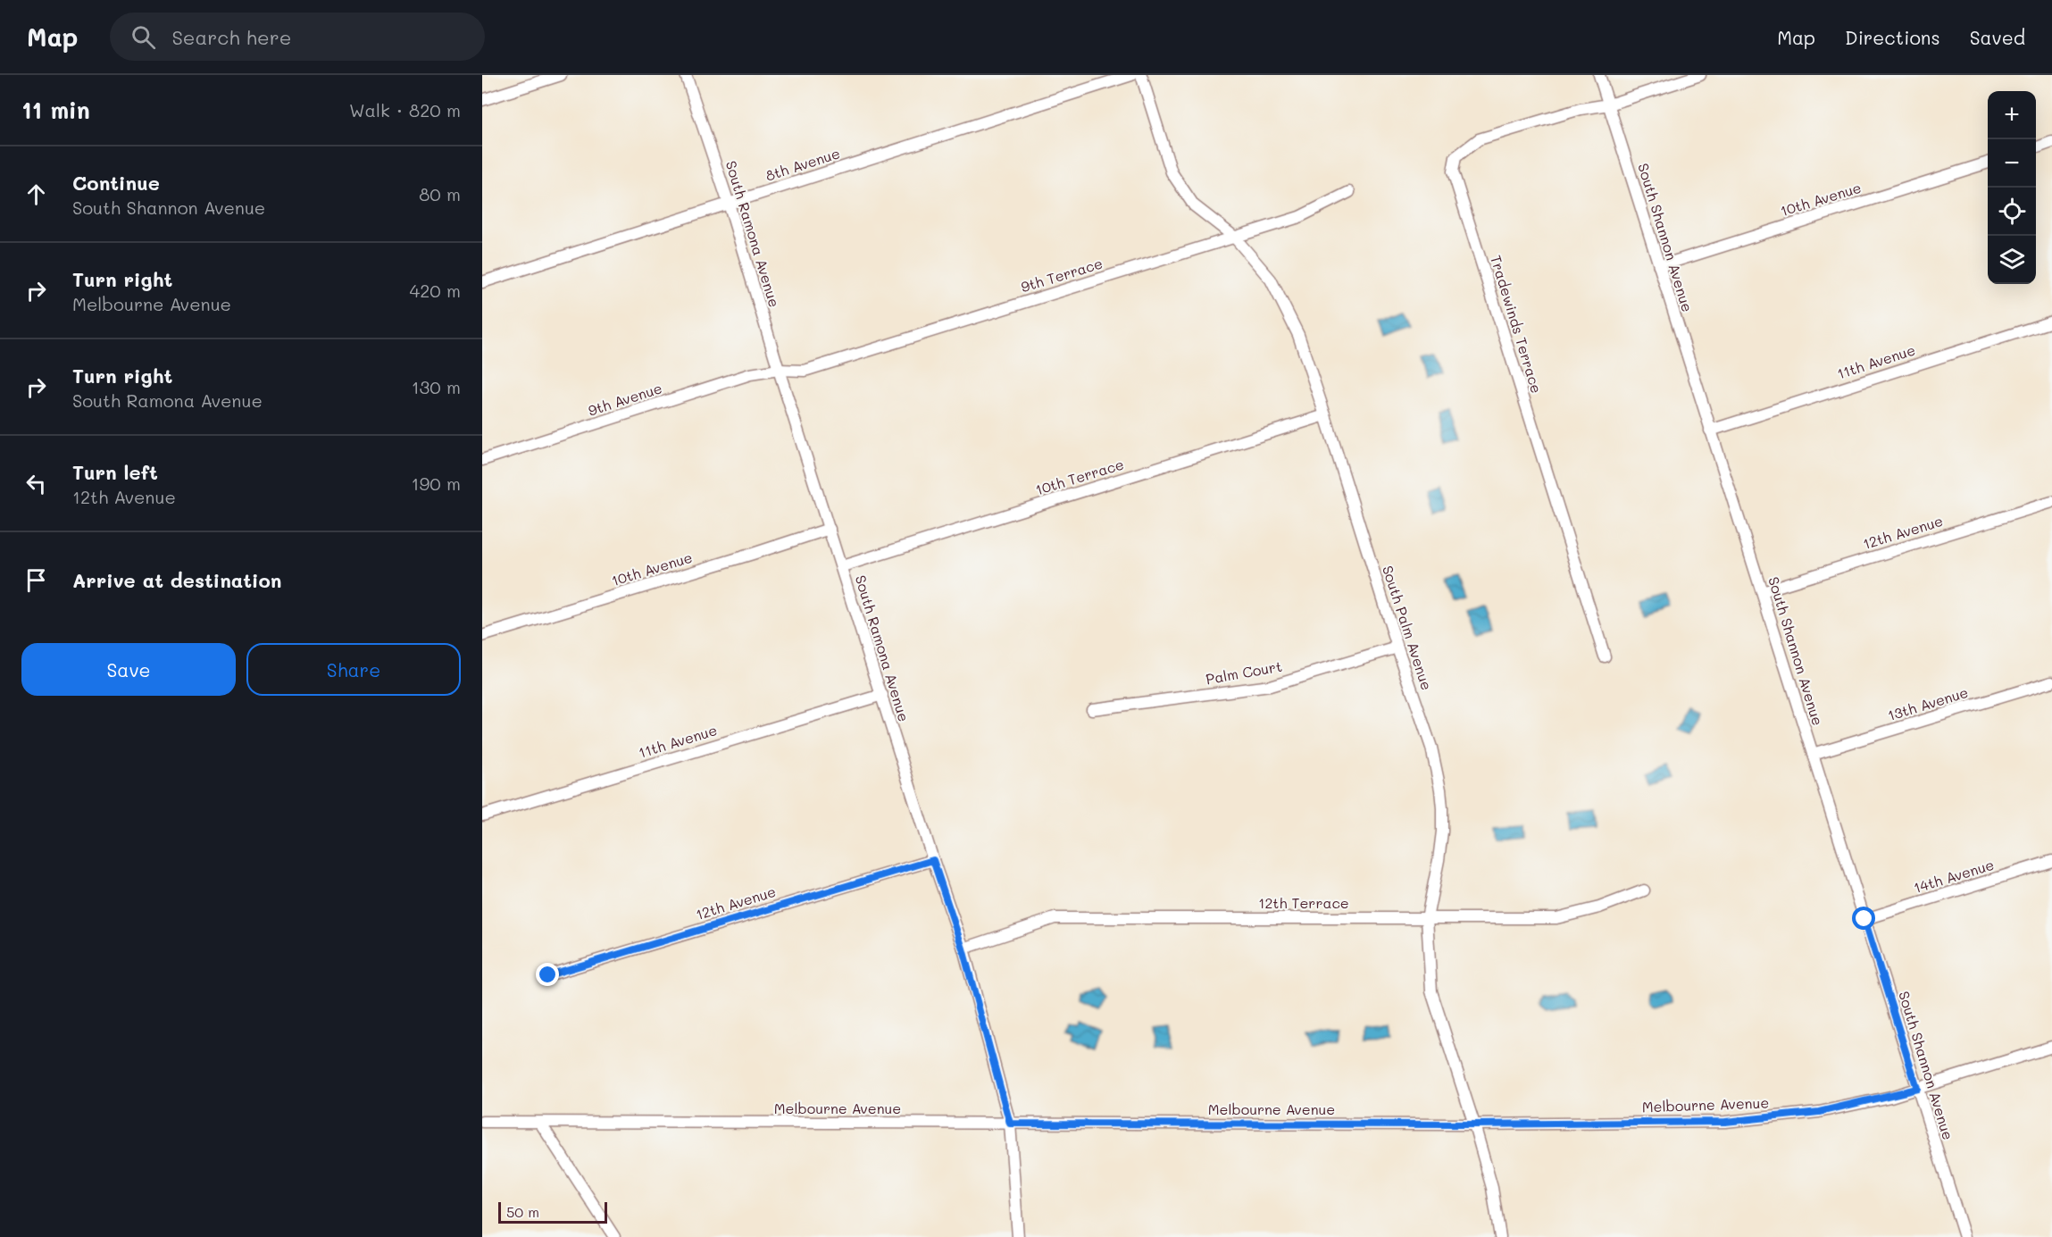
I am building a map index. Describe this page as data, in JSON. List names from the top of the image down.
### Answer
{
  "streets": {
    "street": [
      "8th Avenue",
      "10th Avenue",
      "South Ramona Avenue",
      "South Shannon Avenue",
      "9th Terrace",
      "Tradewinds Terrace",
      "11th Avenue",
      "9th Avenue",
      "10th Terrace",
      "12th Avenue",
      "South Palm Avenue",
      "Palm Court",
      "13th Avenue",
      "14th Avenue",
      "12th Terrace",
      "Melbourne Avenue"
    ]
  },
  "crossings": [
    ["8th Avenue", "South Ramona Avenue"],
    ["10th Avenue", "South Ramona Avenue"],
    ["10th Avenue", "South Shannon Avenue"],
    ["South Ramona Avenue", "9th Terrace"],
    ["South Ramona Avenue", "11th Avenue"],
    ["South Ramona Avenue", "9th Avenue"],
    ["South Ramona Avenue", "10th Terrace"],
    ["South Ramona Avenue", "12th Avenue"],
    ["South Ramona Avenue", "12th Terrace"],
    ["South Ramona Avenue", "Melbourne Avenue"],
    ["South Shannon Avenue", "Tradewinds Terrace"],
    ["South Shannon Avenue", "11th Avenue"],
    ["South Shannon Avenue", "12th Avenue"],
    ["South Shannon Avenue", "13th Avenue"],
    ["South Shannon Avenue", "14th Avenue"],
    ["South Shannon Avenue", "Melbourne Avenue"],
    ["9th Terrace", "9th Avenue"],
    ["9th Terrace", "South Palm Avenue"],
    ["10th Terrace", "South Palm Avenue"],
    ["South Palm Avenue", "Palm Court"],
    ["South Palm Avenue", "12th Terrace"],
    ["South Palm Avenue", "Melbourne Avenue"]
  ],
  "scale_bar": "50 m",
  "page": {
    "header": "Map",
    "search": "Search here",
    "nav": ["Map", "Directions", "Saved"],
    "heading": ["11 min", "Walk · 820 m"],
    "map_buttons": ["+", "−"],
    "list": [
      ["Continue", "South Shannon Avenue", "80 m"],
      ["Turn right", "Melbourne Avenue", "420 m"],
      ["Turn right", "South Ramona Avenue", "130 m"],
      ["Turn left", "12th Avenue", "190 m"],
      "Arrive at destination"
    ],
    "buttons": ["Save", "Share"],
    "scale": "50 m"
  }
}
